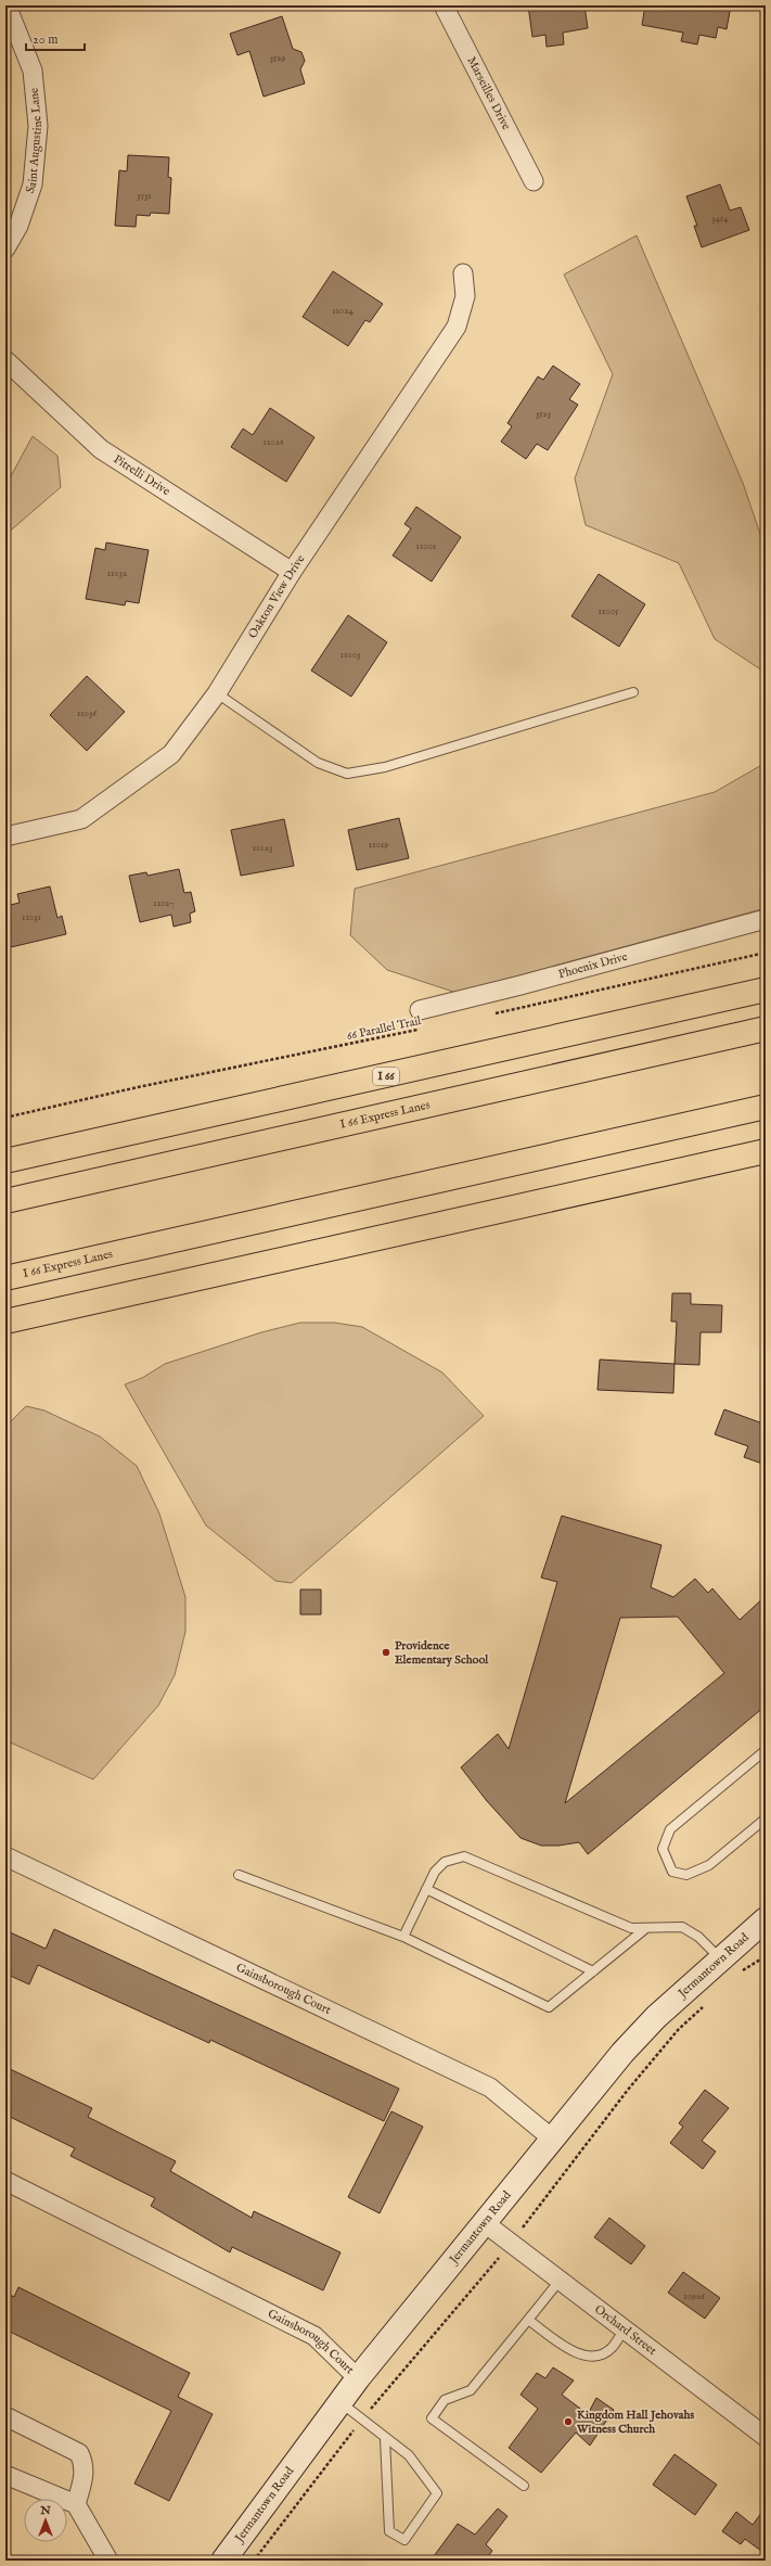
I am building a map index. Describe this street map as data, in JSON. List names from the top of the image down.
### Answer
{
  "streets": {
    "highway": ["I 66", "I 66 Express Lanes"],
    "main road": ["Jermantown Road"],
    "street": [
      "Marseilles Drive",
      "Saint Augustine Lane",
      "Pitrelli Drive",
      "Oakton View Drive",
      "Phoenix Drive",
      "Gainsborough Court",
      "Orchard Street"
    ],
    "path": ["66 Parallel Trail"]
  },
  "crossings": [
    ["Pitrelli Drive", "Oakton View Drive"],
    ["Jermantown Road", "Gainsborough Court"],
    ["Jermantown Road", "Orchard Street"]
  ],
  "places": ["Providence Elementary School", "Kingdom Hall Jehovahs Witness Church"],
  "house_numbers": [
    "3529",
    "3531",
    "3454",
    "11024",
    "3523",
    "11028",
    "11001",
    "11032",
    "11005",
    "11003",
    "11036",
    "11019",
    "11023",
    "11027",
    "11031",
    "10926"
  ],
  "scale_bar": "20 m",
  "north": "top"
}
